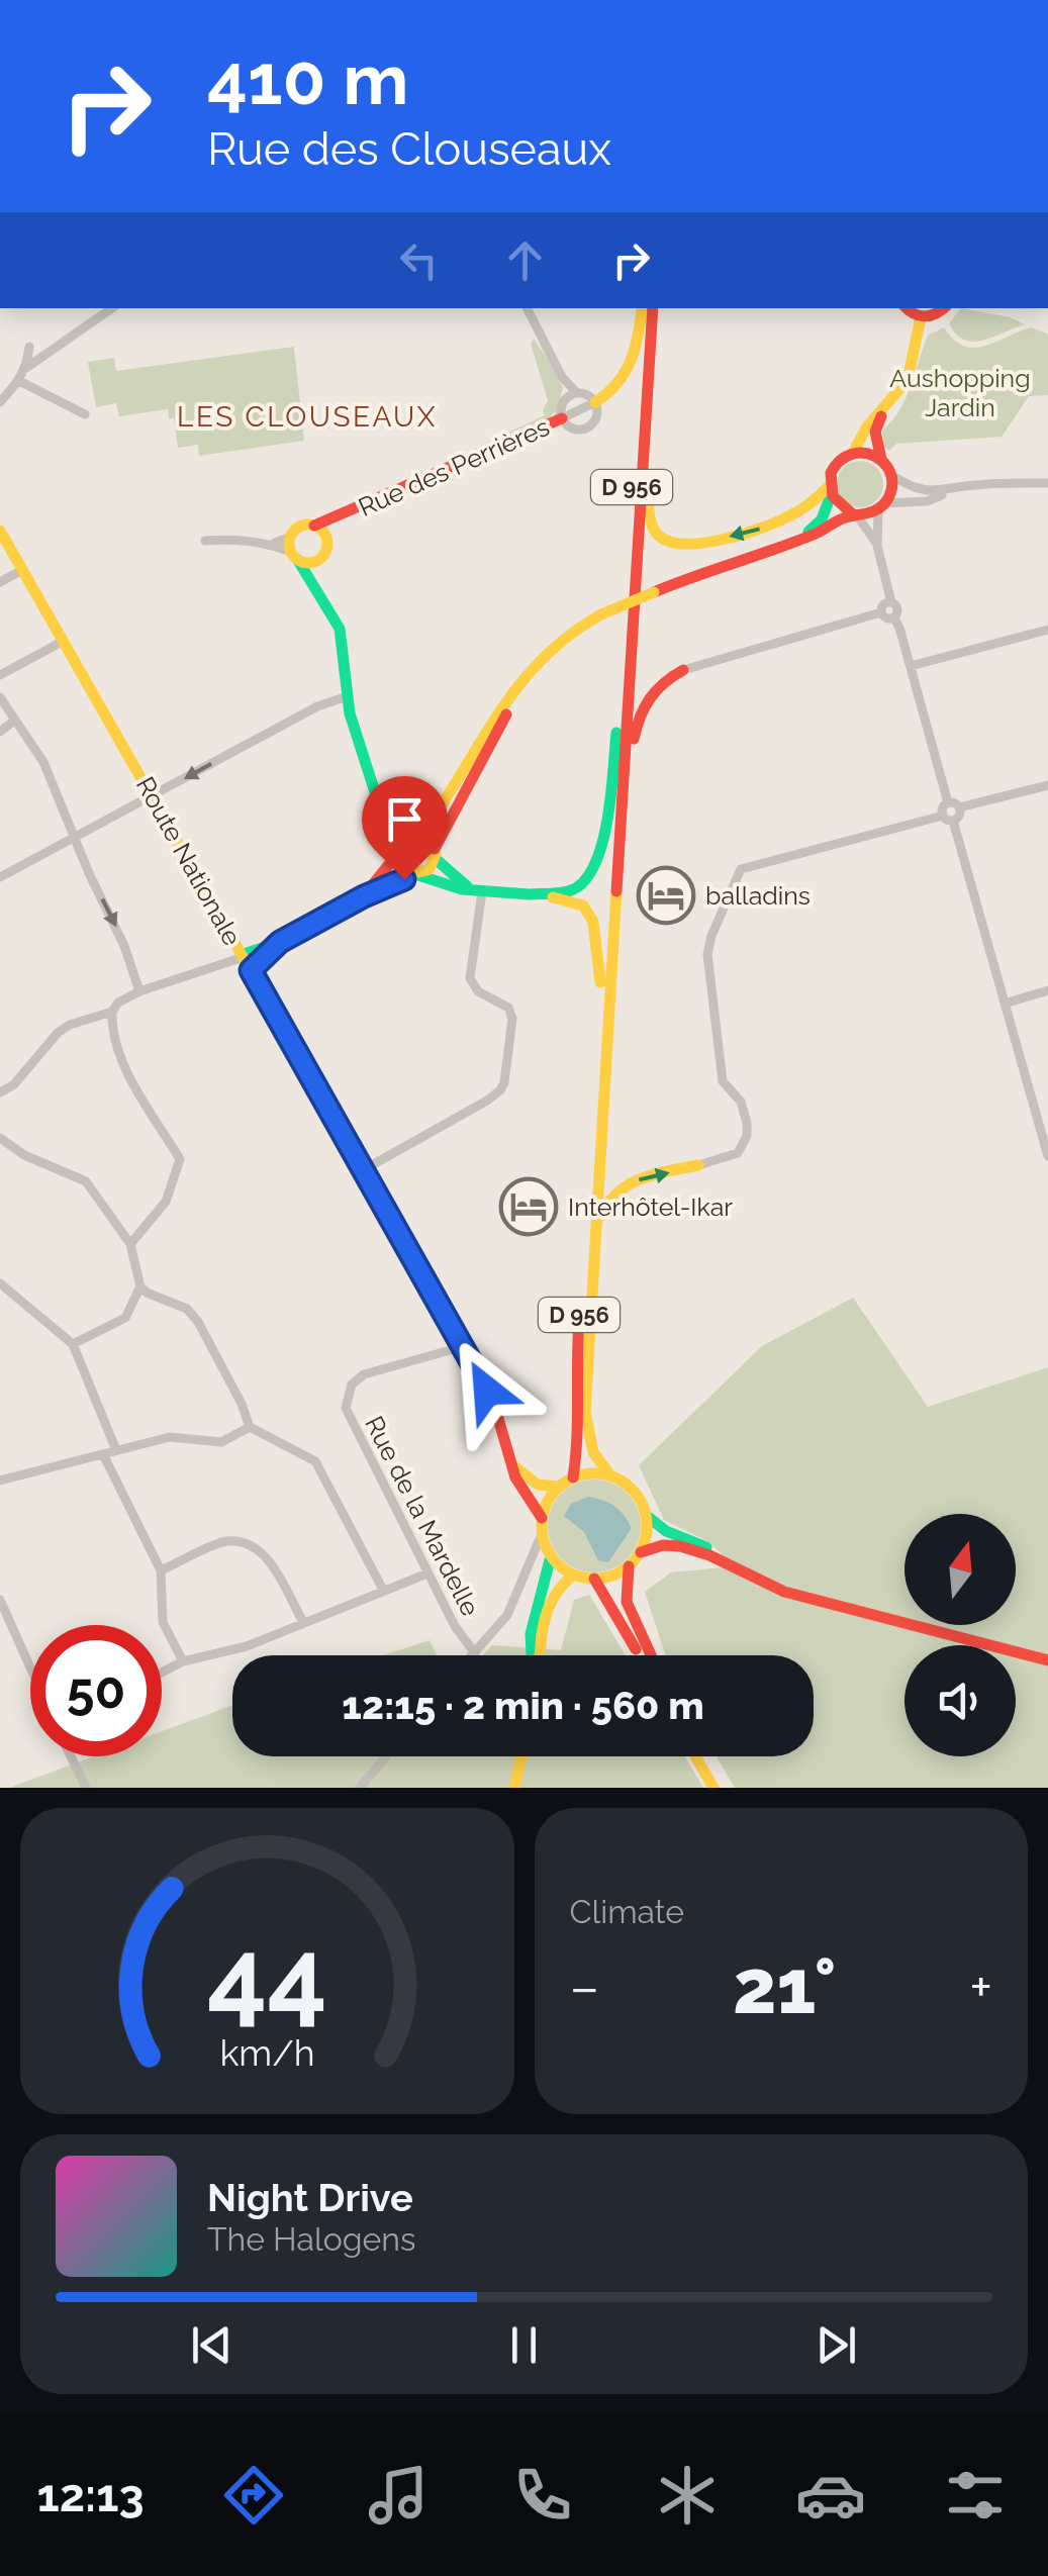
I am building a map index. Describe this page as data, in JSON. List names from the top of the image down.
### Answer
{
  "streets": {
    "main road": ["Rue des Perrières", "D 956", "Route Nationale"],
    "street": ["Rue de la Mardelle"]
  },
  "crossings": [
    ["D 956", "Route Nationale"],
    ["Route Nationale", "Rue de la Mardelle"]
  ],
  "districts": ["LES CLOUSEAUX"],
  "parks": ["Aushopping Jardin"],
  "places": {
    "hotel": ["balladins", "Interhôtel-Ikar"]
  },
  "north": "top",
  "page": {
    "turn": ["410 m", "Rue des Clouseaux"],
    "limit": "50",
    "trip": "12:15 · 2 min · 560 m",
    "tile": "Climate",
    "heat": ["−", "21°", "+"],
    "song": ["Night Drive", "The Halogens"],
    "tabs": "12:13",
    "gauge": ["44", "km/h"]
  }
}
